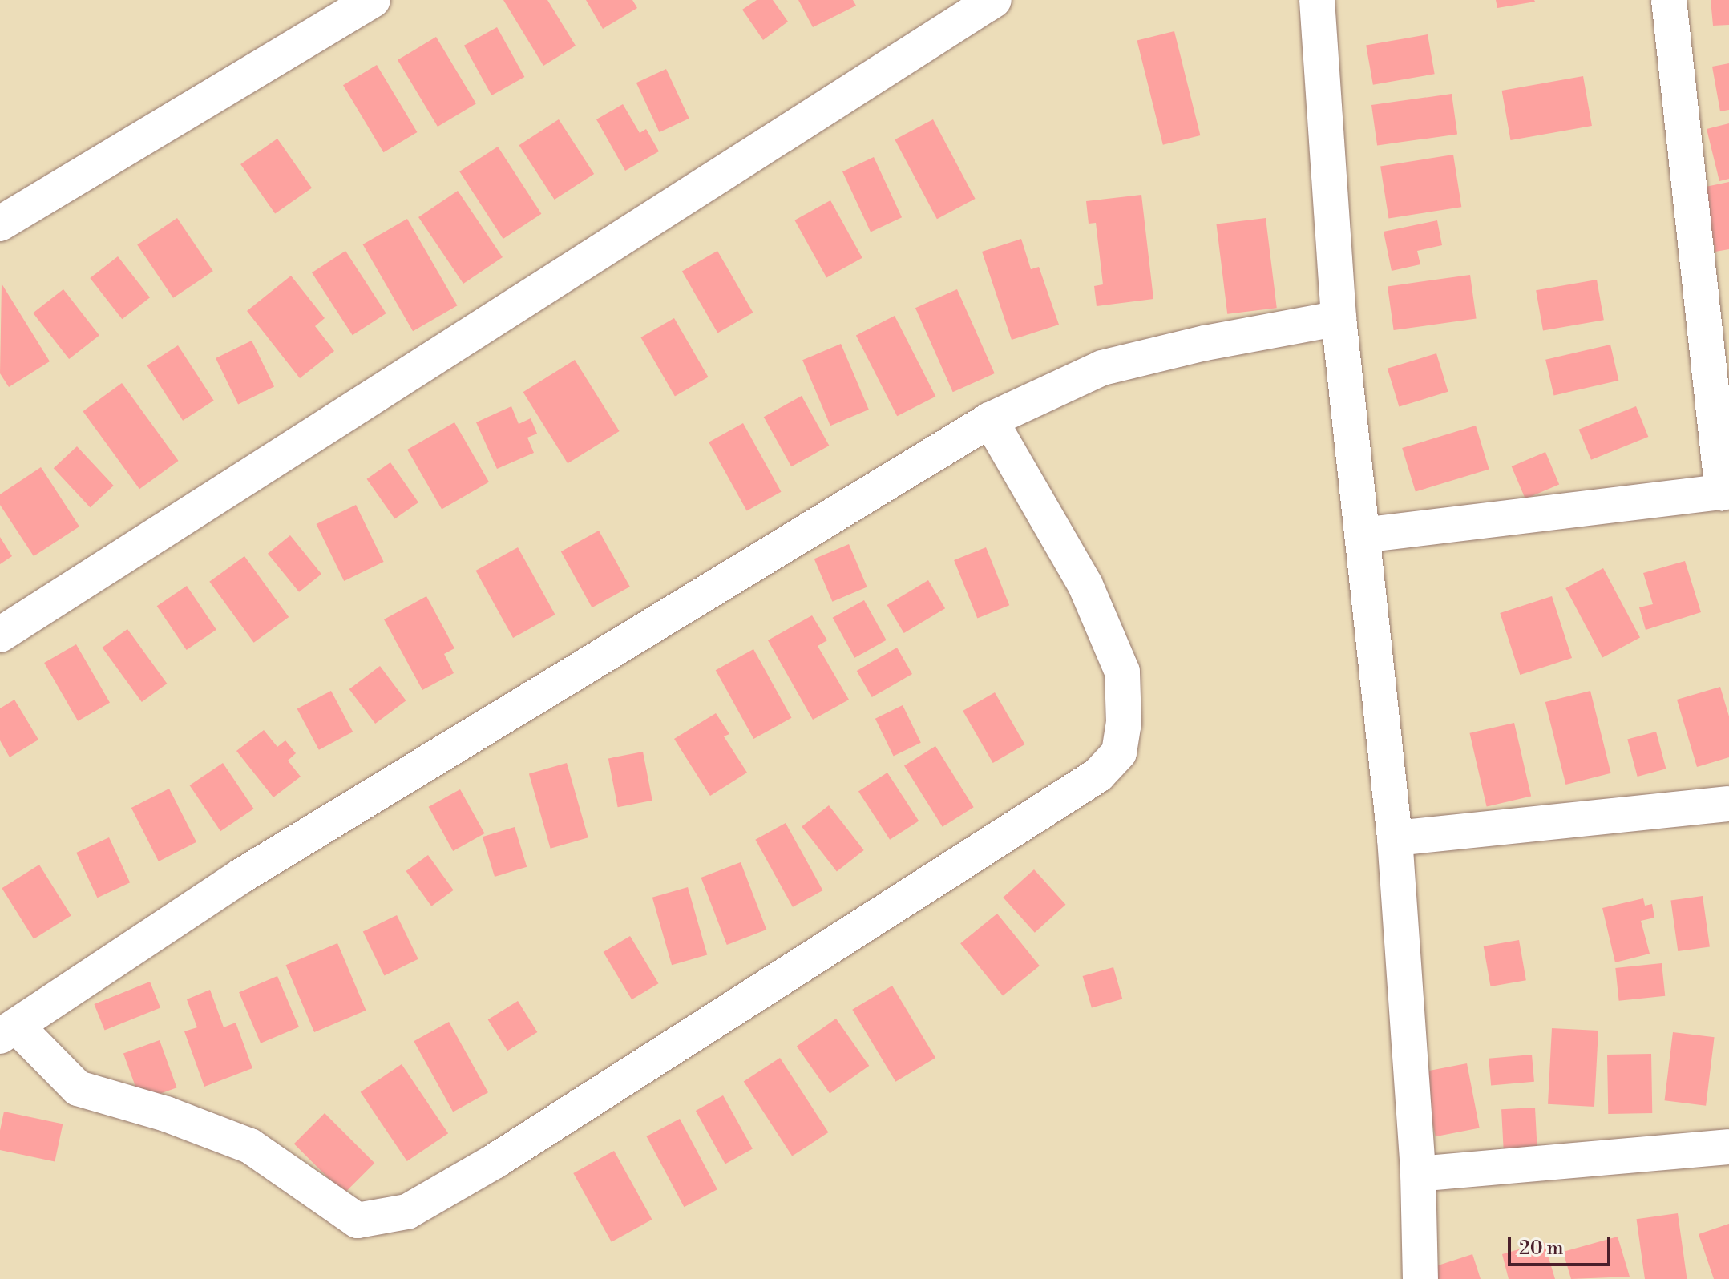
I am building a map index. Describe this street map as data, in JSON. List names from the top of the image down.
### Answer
{
  "scale_bar": "20 m"
}
